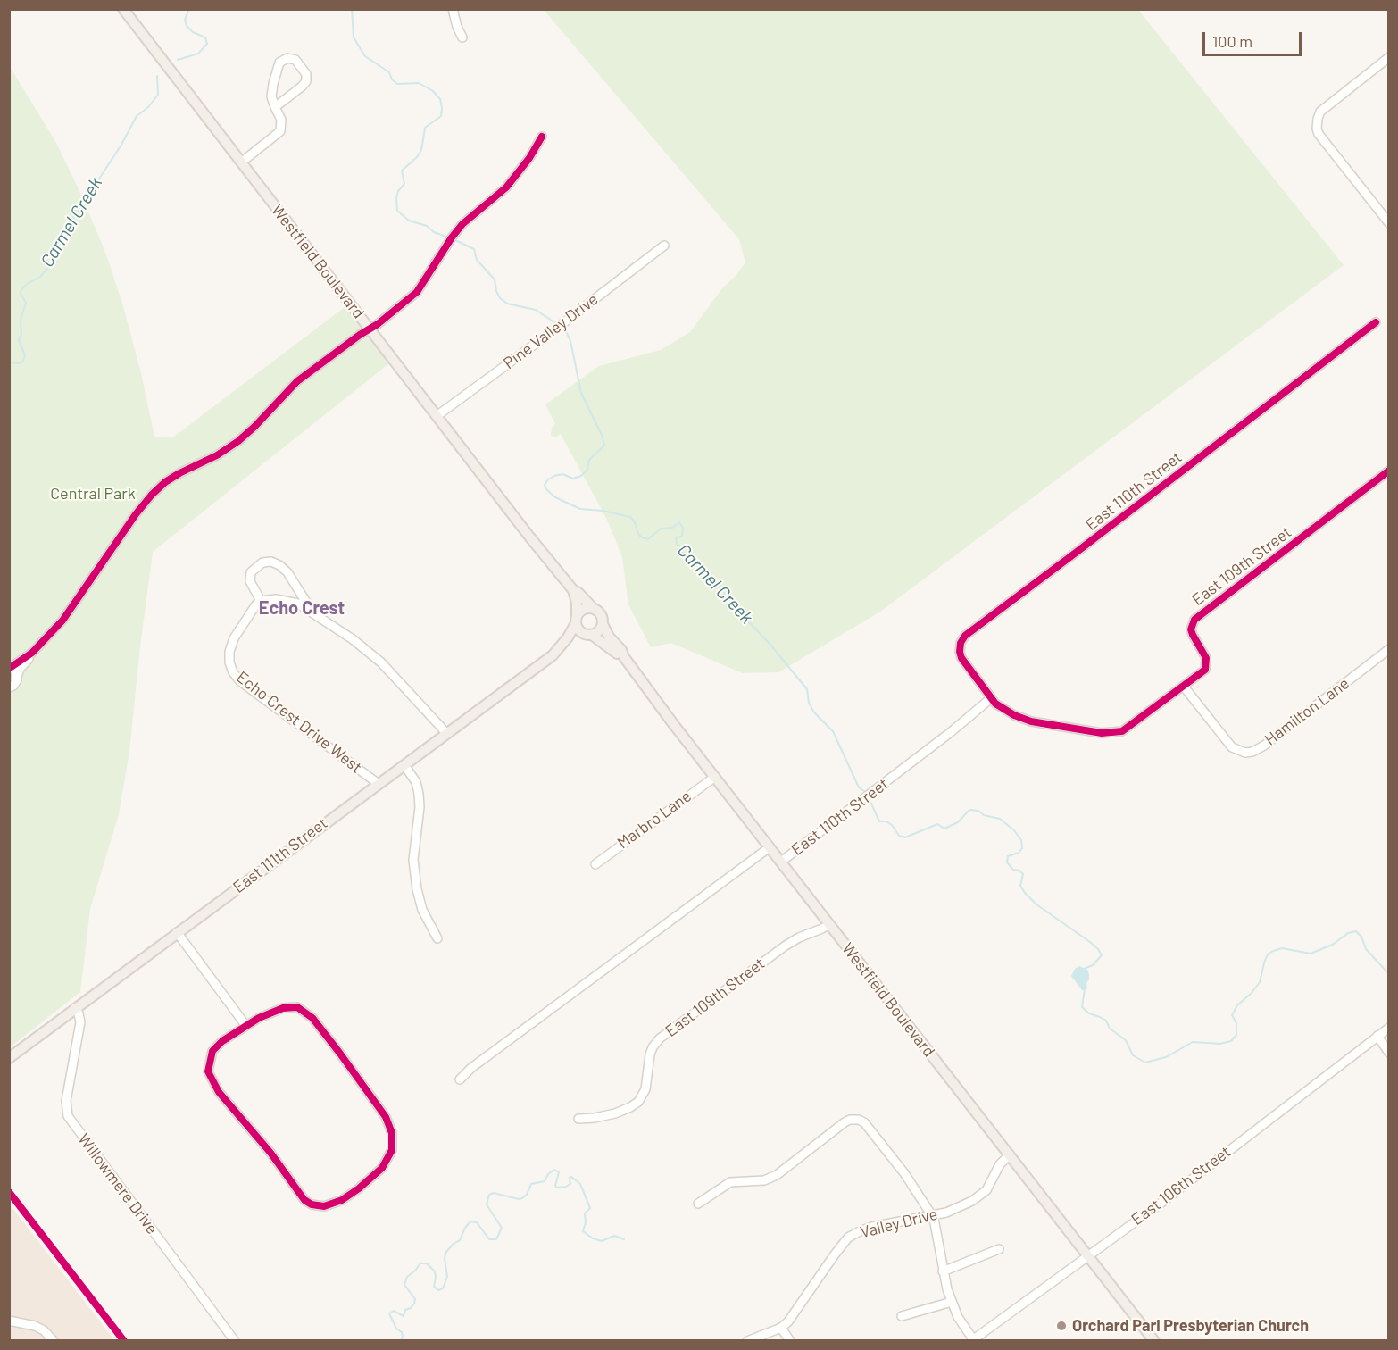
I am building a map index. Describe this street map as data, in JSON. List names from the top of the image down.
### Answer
{
  "streets": {
    "main road": ["Westfield Boulevard", "East 111th Street"],
    "street": [
      "Pine Valley Drive",
      "East 110th Street",
      "East 109th Street",
      "Hamilton Lane",
      "Echo Crest Drive West",
      "Marbro Lane",
      "Willowmere Drive",
      "East 106th Street",
      "Valley Drive"
    ]
  },
  "crossings": [
    ["Westfield Boulevard", "Pine Valley Drive"],
    ["Westfield Boulevard", "East 110th Street"],
    ["Westfield Boulevard", "East 109th Street"],
    ["Westfield Boulevard", "Marbro Lane"],
    ["Westfield Boulevard", "East 111th Street"],
    ["Westfield Boulevard", "East 106th Street"],
    ["Westfield Boulevard", "Valley Drive"],
    ["East 110th Street", "East 109th Street"],
    ["East 109th Street", "Hamilton Lane"],
    ["Echo Crest Drive West", "East 111th Street"],
    ["East 111th Street", "Willowmere Drive"]
  ],
  "districts": ["Echo Crest"],
  "water": ["Carmel Creek"],
  "parks": ["Central Park"],
  "places": ["Orchard Parl Presbyterian Church"],
  "scale_bar": "100 m"
}
